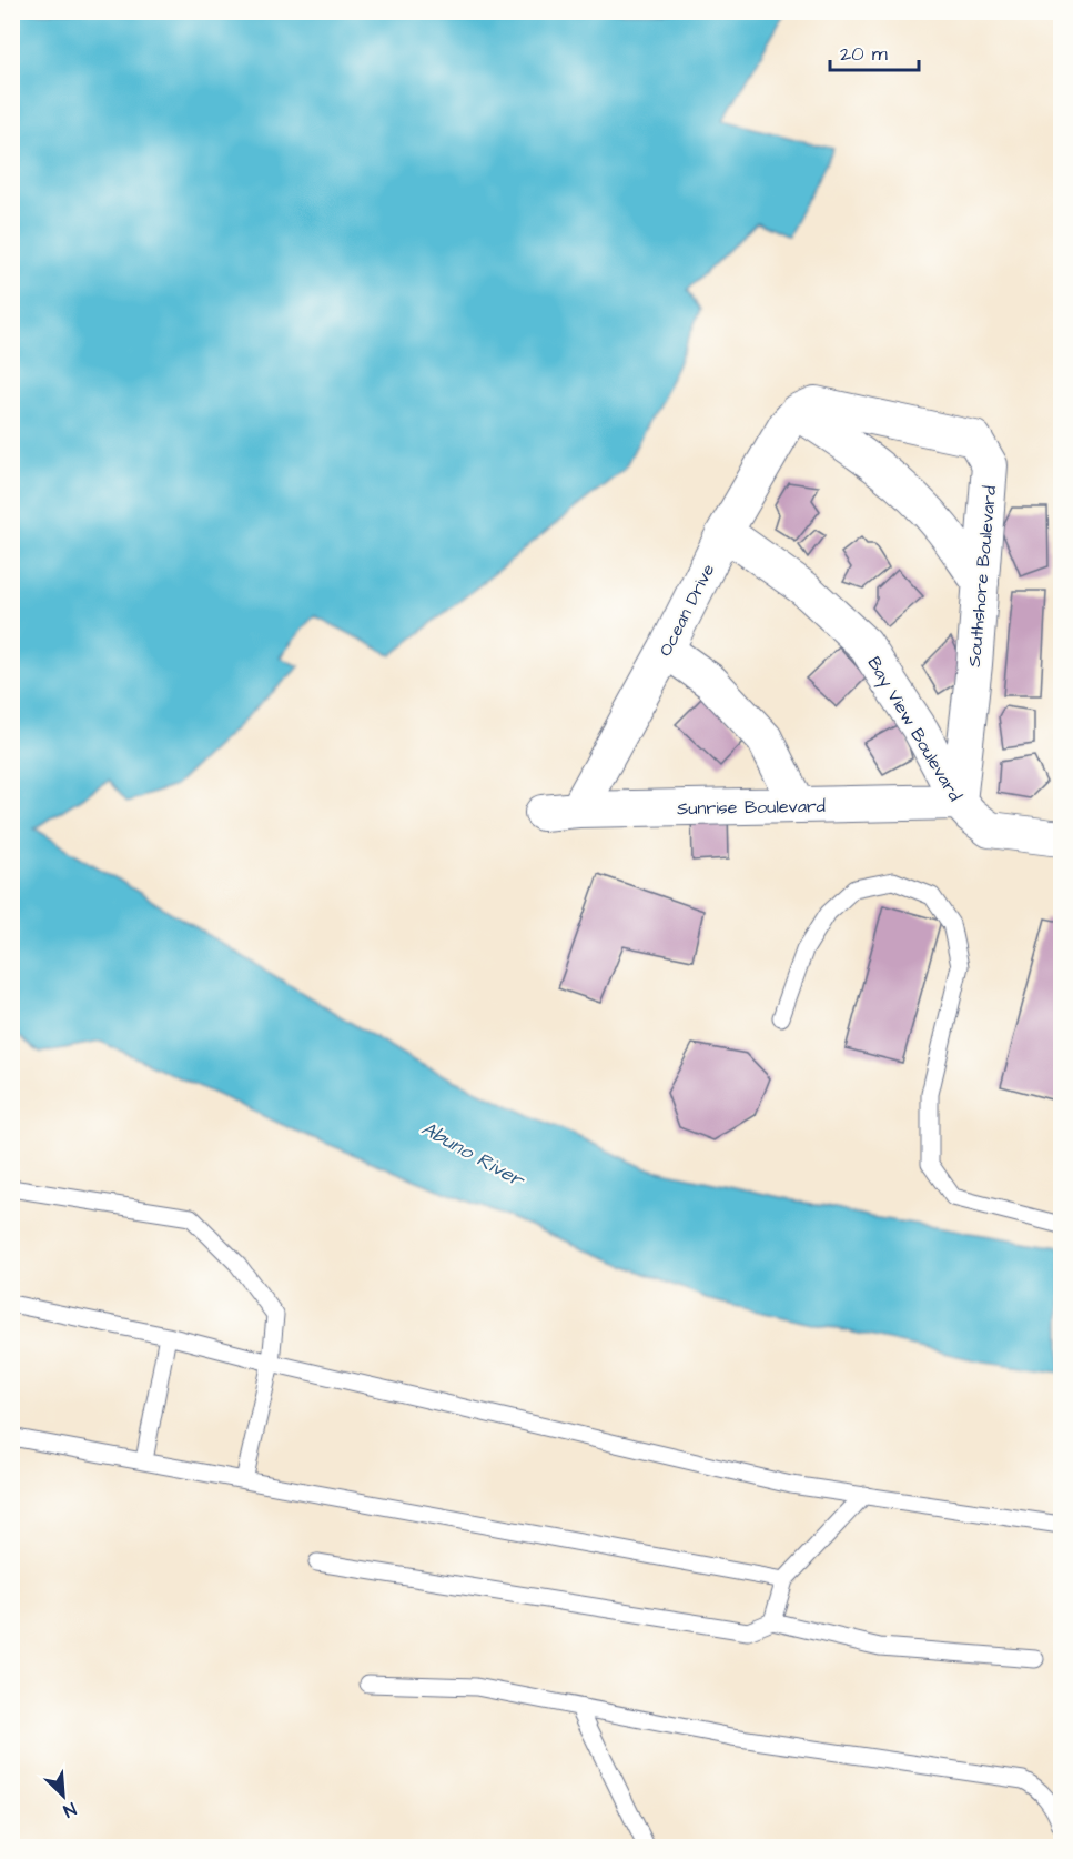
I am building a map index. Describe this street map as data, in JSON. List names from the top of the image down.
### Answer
{
  "streets": {
    "street": [
      "Southshore Boulevard",
      "Ocean Drive",
      "Bay View Boulevard",
      "Sunrise Boulevard"
    ]
  },
  "crossings": [
    ["Southshore Boulevard", "Ocean Drive"],
    ["Southshore Boulevard", "Bay View Boulevard"],
    ["Southshore Boulevard", "Sunrise Boulevard"],
    ["Ocean Drive", "Bay View Boulevard"],
    ["Ocean Drive", "Sunrise Boulevard"],
    ["Bay View Boulevard", "Sunrise Boulevard"]
  ],
  "water": ["Abuno River"],
  "scale_bar": "20 m",
  "north": "bottom right"
}
